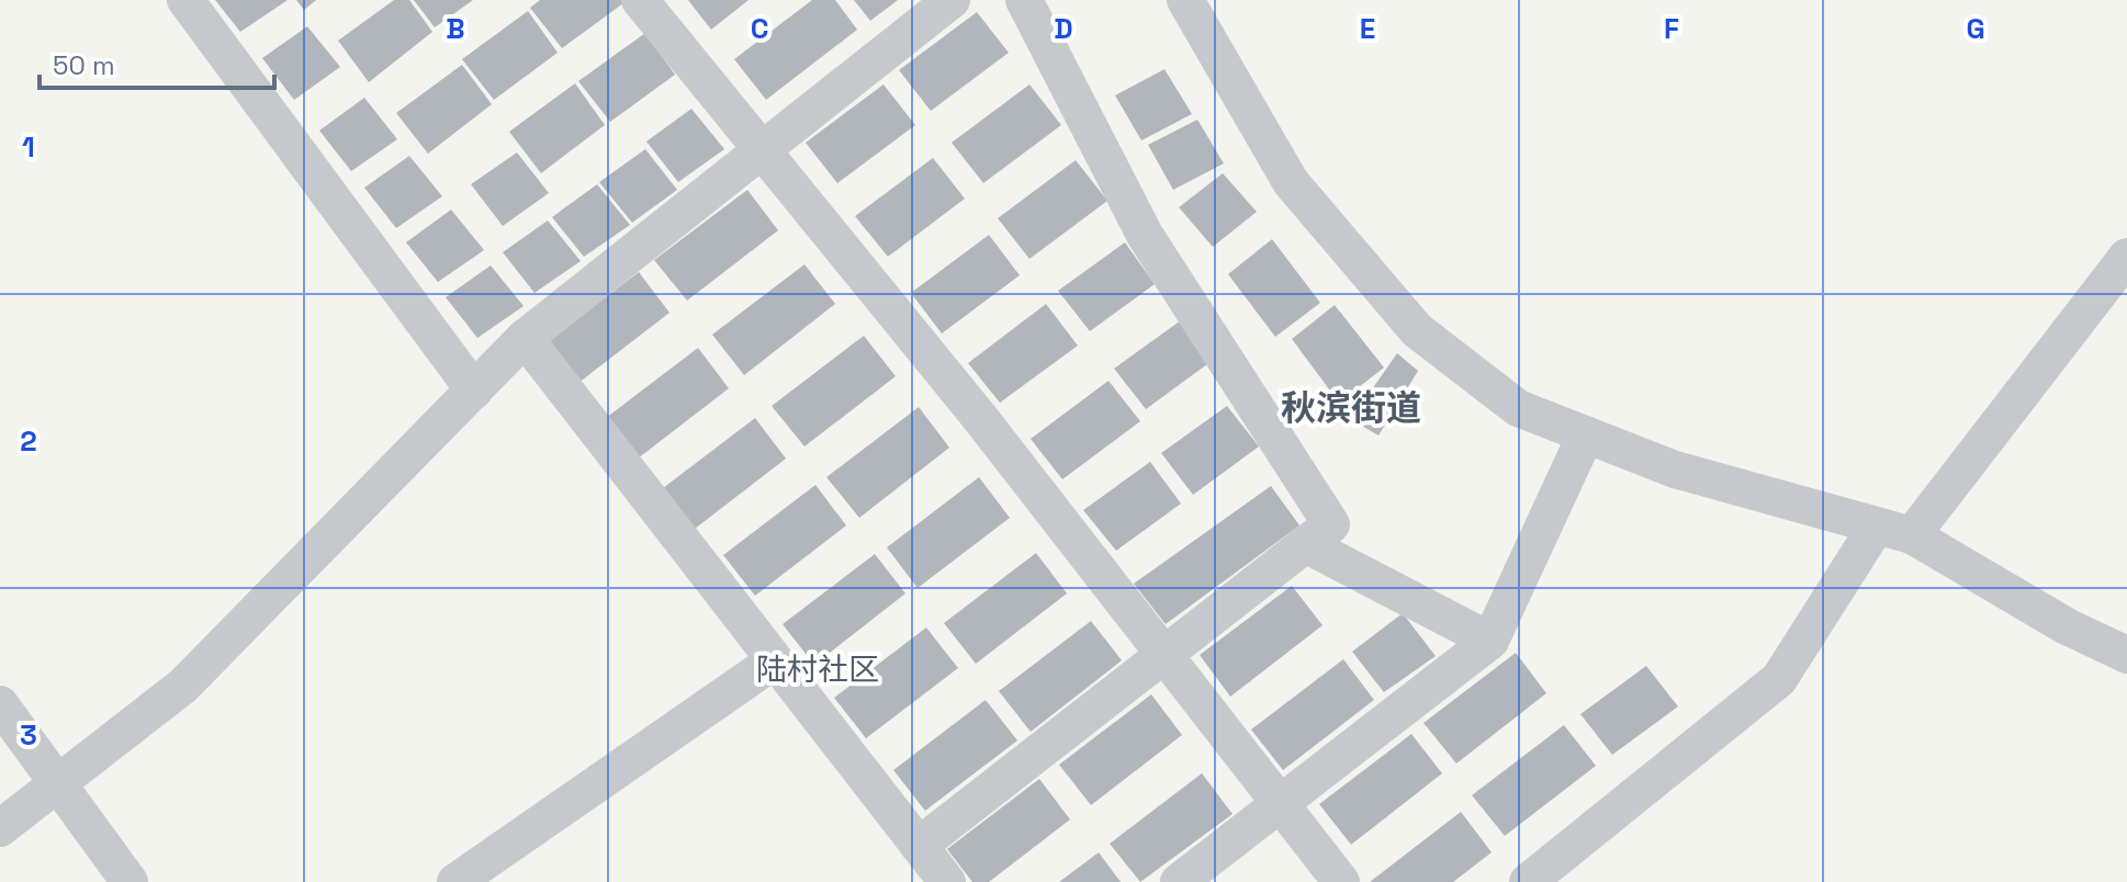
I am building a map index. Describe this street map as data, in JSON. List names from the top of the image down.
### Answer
{
  "districts": ["秋滨街道", "陆村社区"],
  "scale_bar": "50 m",
  "grid": {
    "columns": [
      "B",
      "C",
      "D",
      "E",
      "F",
      "G"
    ],
    "rows": ["1", "2", "3"]
  }
}
